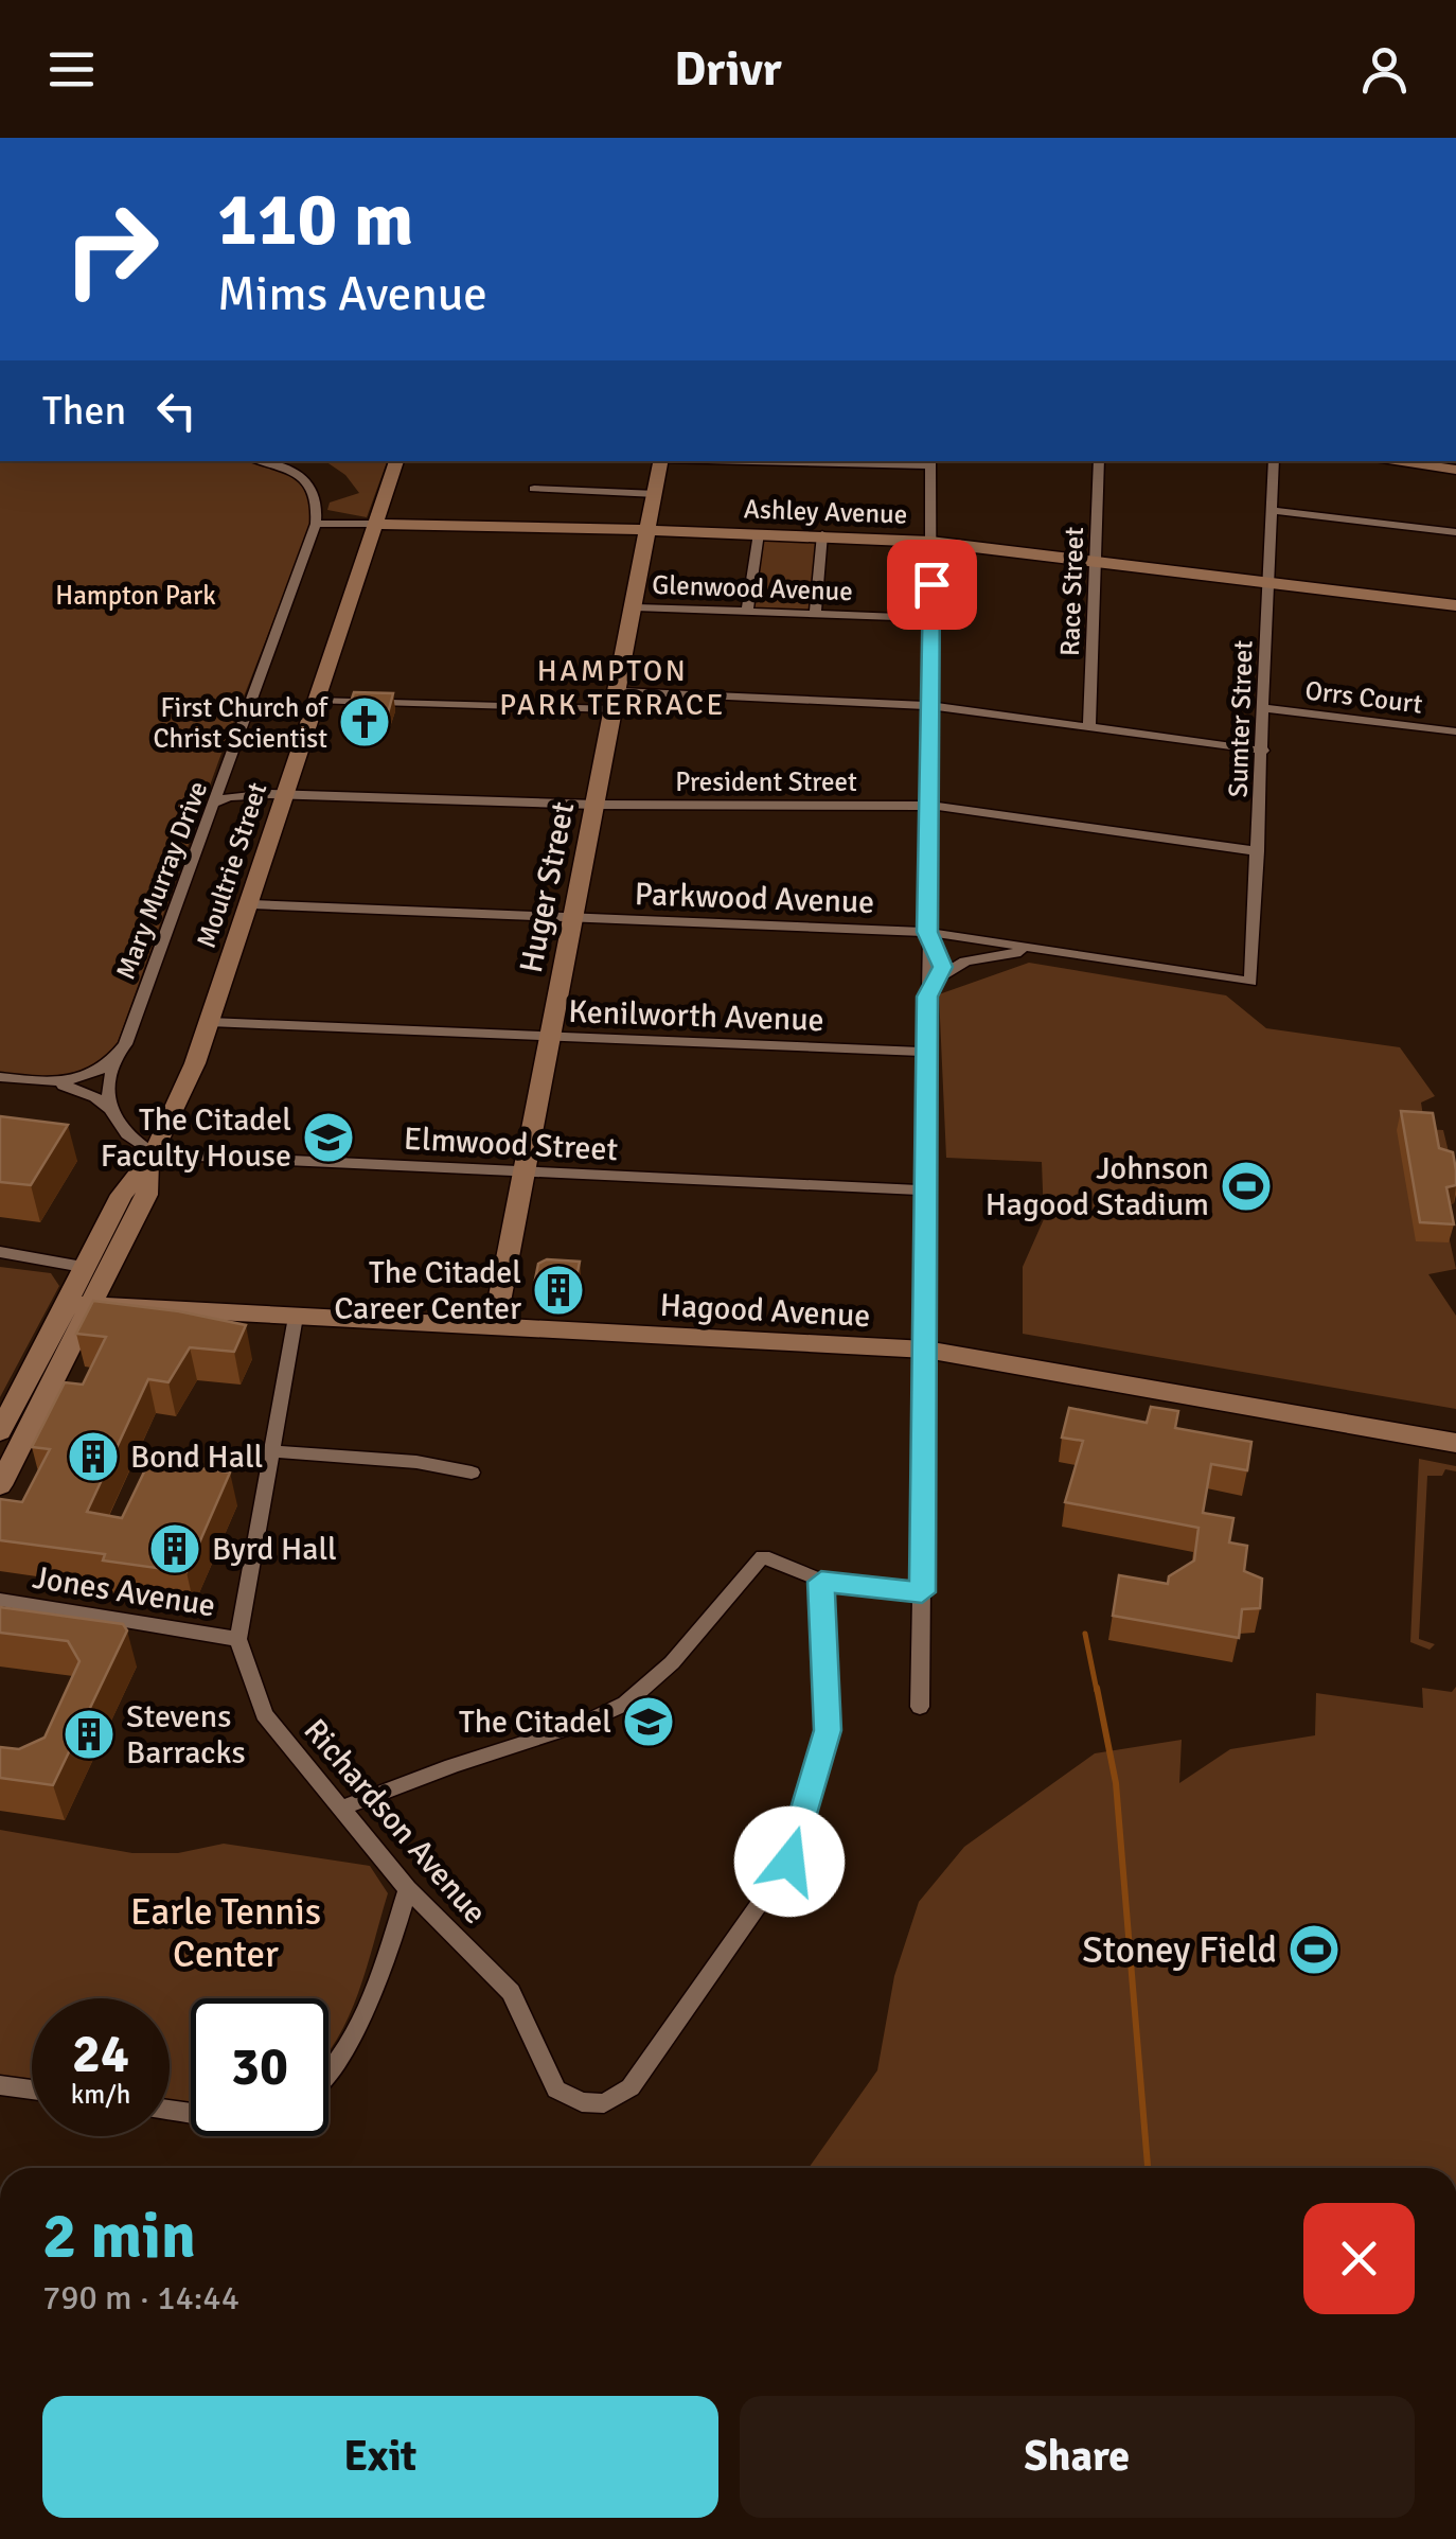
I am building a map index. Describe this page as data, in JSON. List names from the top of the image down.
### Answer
{
  "streets": {
    "street": [
      "Ashley Avenue",
      "Glenwood Avenue",
      "Race Street",
      "Orrs Court",
      "Sumter Street",
      "President Street",
      "Moultrie Street",
      "Mary Murray Drive",
      "Huger Street",
      "Parkwood Avenue",
      "Kenilworth Avenue",
      "Elmwood Street",
      "Hagood Avenue",
      "Jones Avenue",
      "Richardson Avenue"
    ]
  },
  "crossings": [
    ["Ashley Avenue", "Race Street"],
    ["Ashley Avenue", "Sumter Street"],
    ["Ashley Avenue", "Moultrie Street"],
    ["Ashley Avenue", "Mary Murray Drive"],
    ["Ashley Avenue", "Huger Street"],
    ["Glenwood Avenue", "Huger Street"],
    ["Orrs Court", "Sumter Street"],
    ["Sumter Street", "President Street"],
    ["Sumter Street", "Parkwood Avenue"],
    ["President Street", "Moultrie Street"],
    ["President Street", "Mary Murray Drive"],
    ["President Street", "Huger Street"],
    ["Moultrie Street", "Parkwood Avenue"],
    ["Moultrie Street", "Kenilworth Avenue"],
    ["Moultrie Street", "Elmwood Street"],
    ["Moultrie Street", "Hagood Avenue"],
    ["Huger Street", "Parkwood Avenue"],
    ["Huger Street", "Kenilworth Avenue"],
    ["Huger Street", "Elmwood Street"],
    ["Huger Street", "Hagood Avenue"],
    ["Hagood Avenue", "Richardson Avenue"],
    ["Jones Avenue", "Richardson Avenue"]
  ],
  "districts": ["HAMPTON PARK TERRACE"],
  "parks": ["Hampton Park", "Earle Tennis Center"],
  "places": {
    "church": ["First Church of Christ Scientist"],
    "school or university": ["The Citadel Faculty House", "The Citadel"],
    "sports": ["Johnson Hagood Stadium", "Stoney Field"],
    "building": [
      "The Citadel Career Center",
      "Bond Hall",
      "Byrd Hall",
      "Stevens Barracks"
    ]
  },
  "page": {
    "header": "Drivr",
    "turn": ["110 m", "Mims Avenue"],
    "then": "Then",
    "speed": "24 km/h",
    "limit": "30",
    "heading": ["2 min", "790 m · 14:44"],
    "buttons": ["Exit", "Share"]
  }
}
